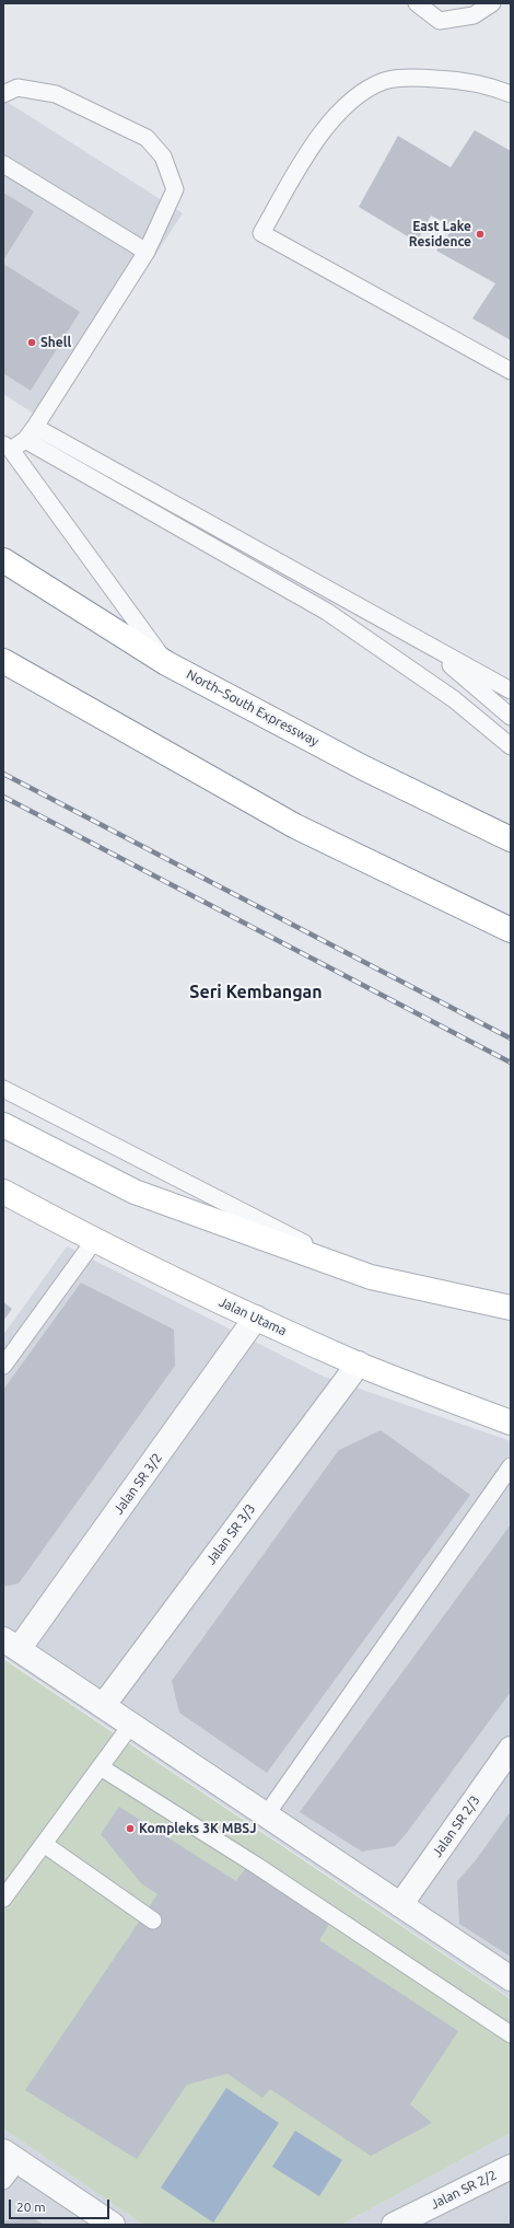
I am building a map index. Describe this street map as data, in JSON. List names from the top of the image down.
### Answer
{
  "streets": {
    "main road": ["North–South Expressway", "Jalan Utama"],
    "street": [
      "Jalan SR 3/2",
      "Jalan SR 3/3",
      "Jalan SR 2/3",
      "Jalan SR 2/2"
    ]
  },
  "crossings": [
    ["Jalan Utama", "Jalan SR 3/2"],
    ["Jalan Utama", "Jalan SR 3/3"]
  ],
  "districts": ["Seri Kembangan"],
  "places": ["East Lake Residence", "Shell", "Kompleks 3K MBSJ"],
  "scale_bar": "20 m"
}
